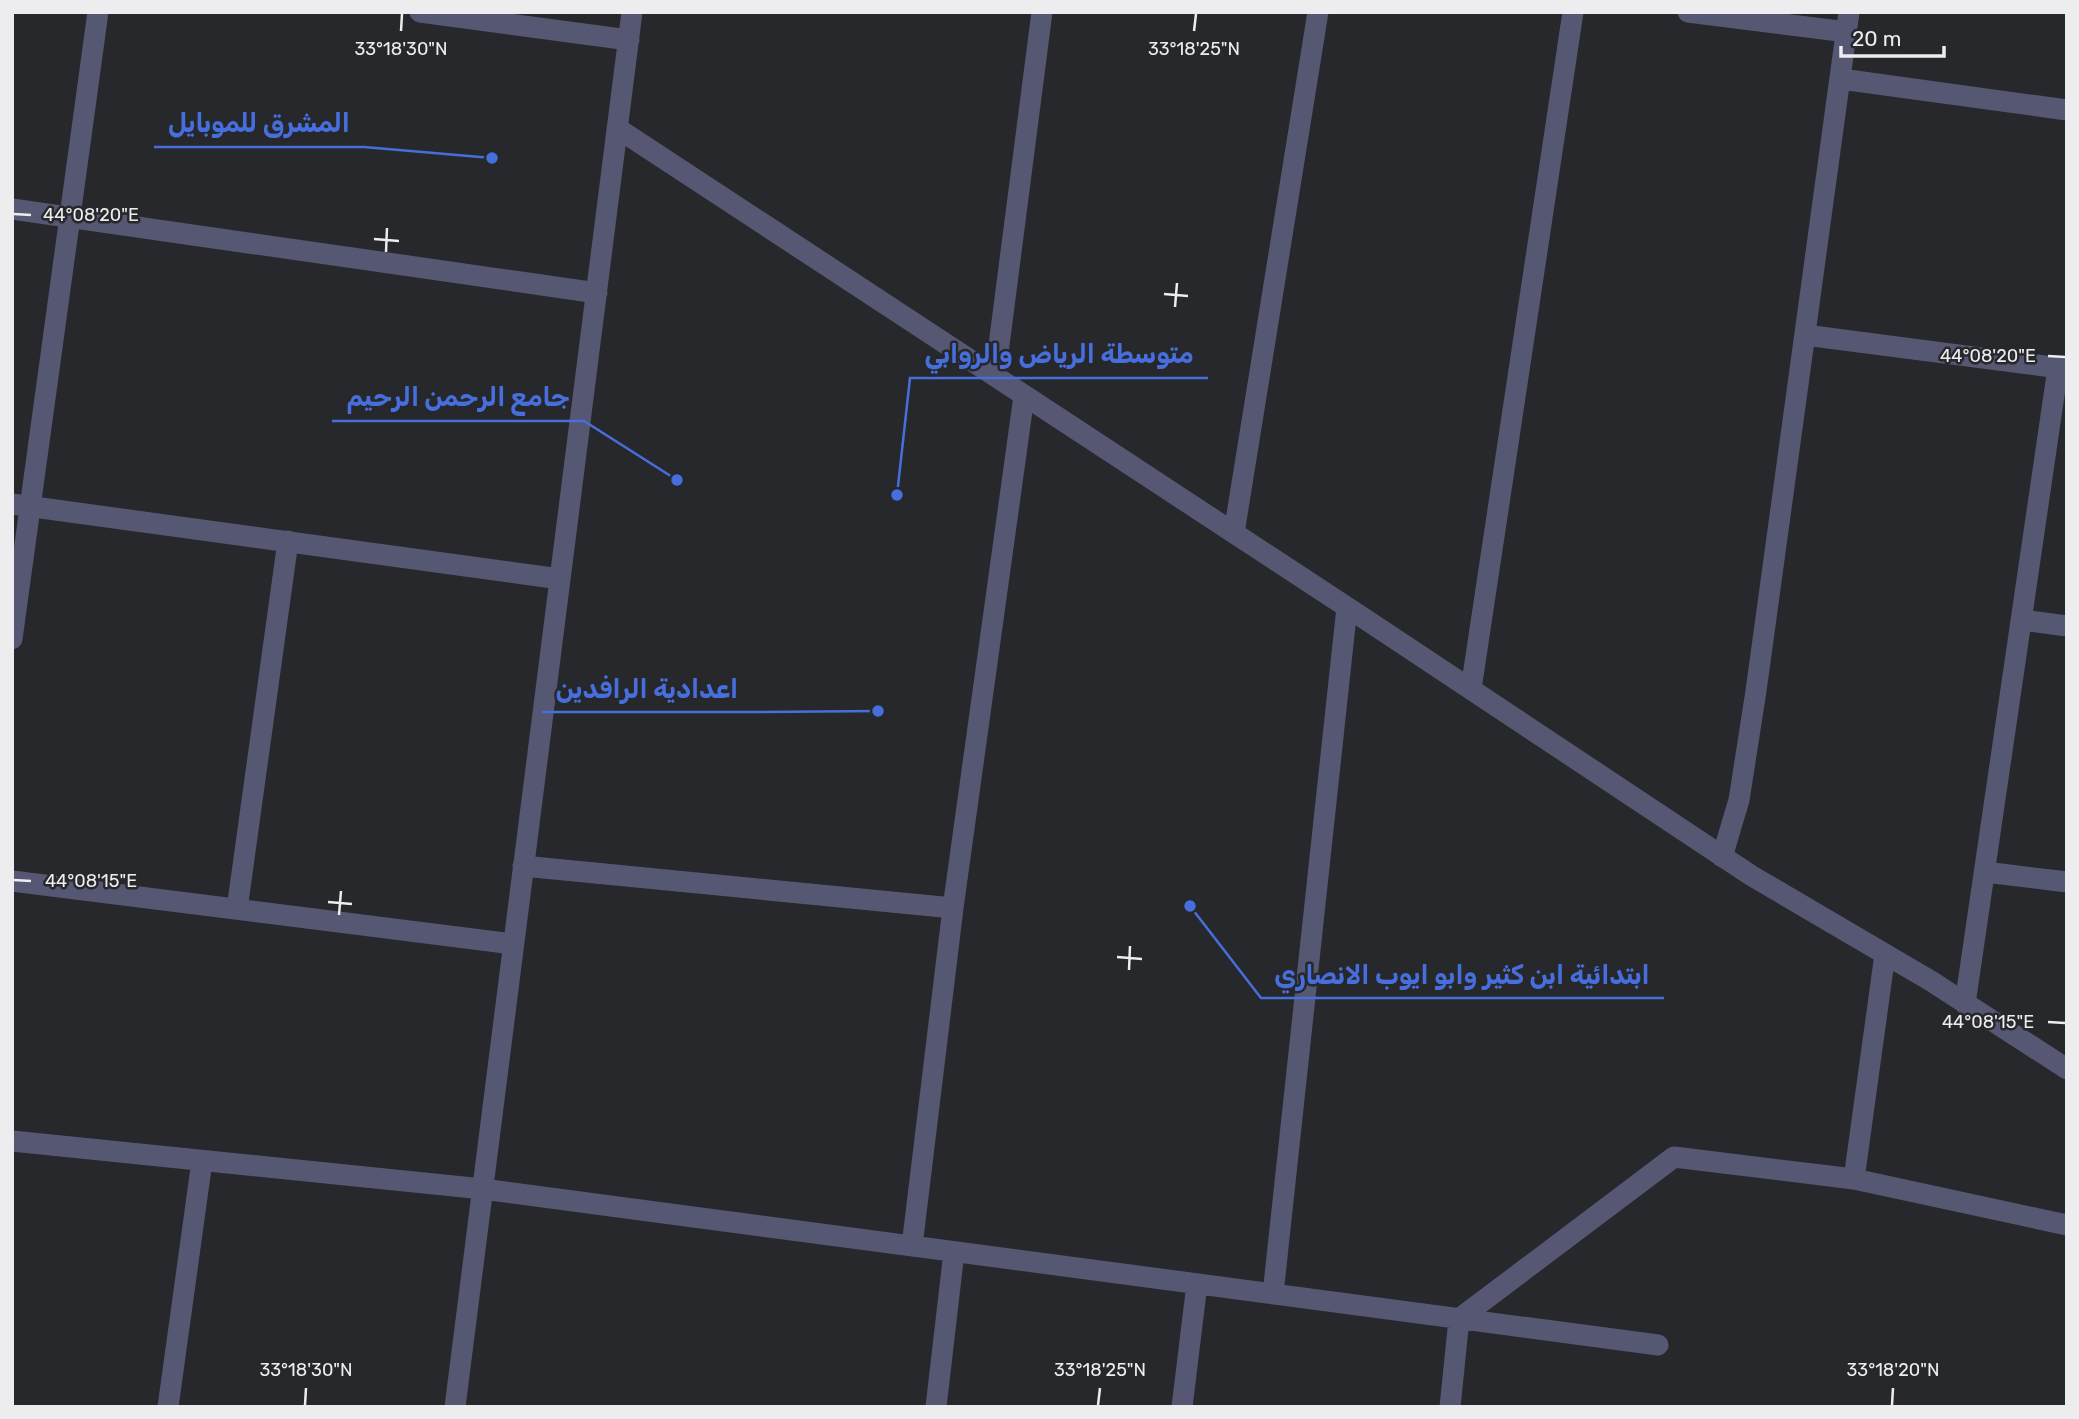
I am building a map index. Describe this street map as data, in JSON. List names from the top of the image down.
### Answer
{
  "places": [
    "المشرق للموبايل",
    "جامع الرحمن الرحيم",
    "متوسطة الرياض والروابي",
    "اعدادية الرافدين",
    "ابتدائية ابن كثير وابو ايوب الانصاري"
  ],
  "scale_bar": "20 m",
  "coordinates": [
    "33°18'30\"N",
    "33°18'25\"N",
    "44°08'20\"E",
    "44°08'15\"E",
    "33°18'20\"N"
  ]
}
